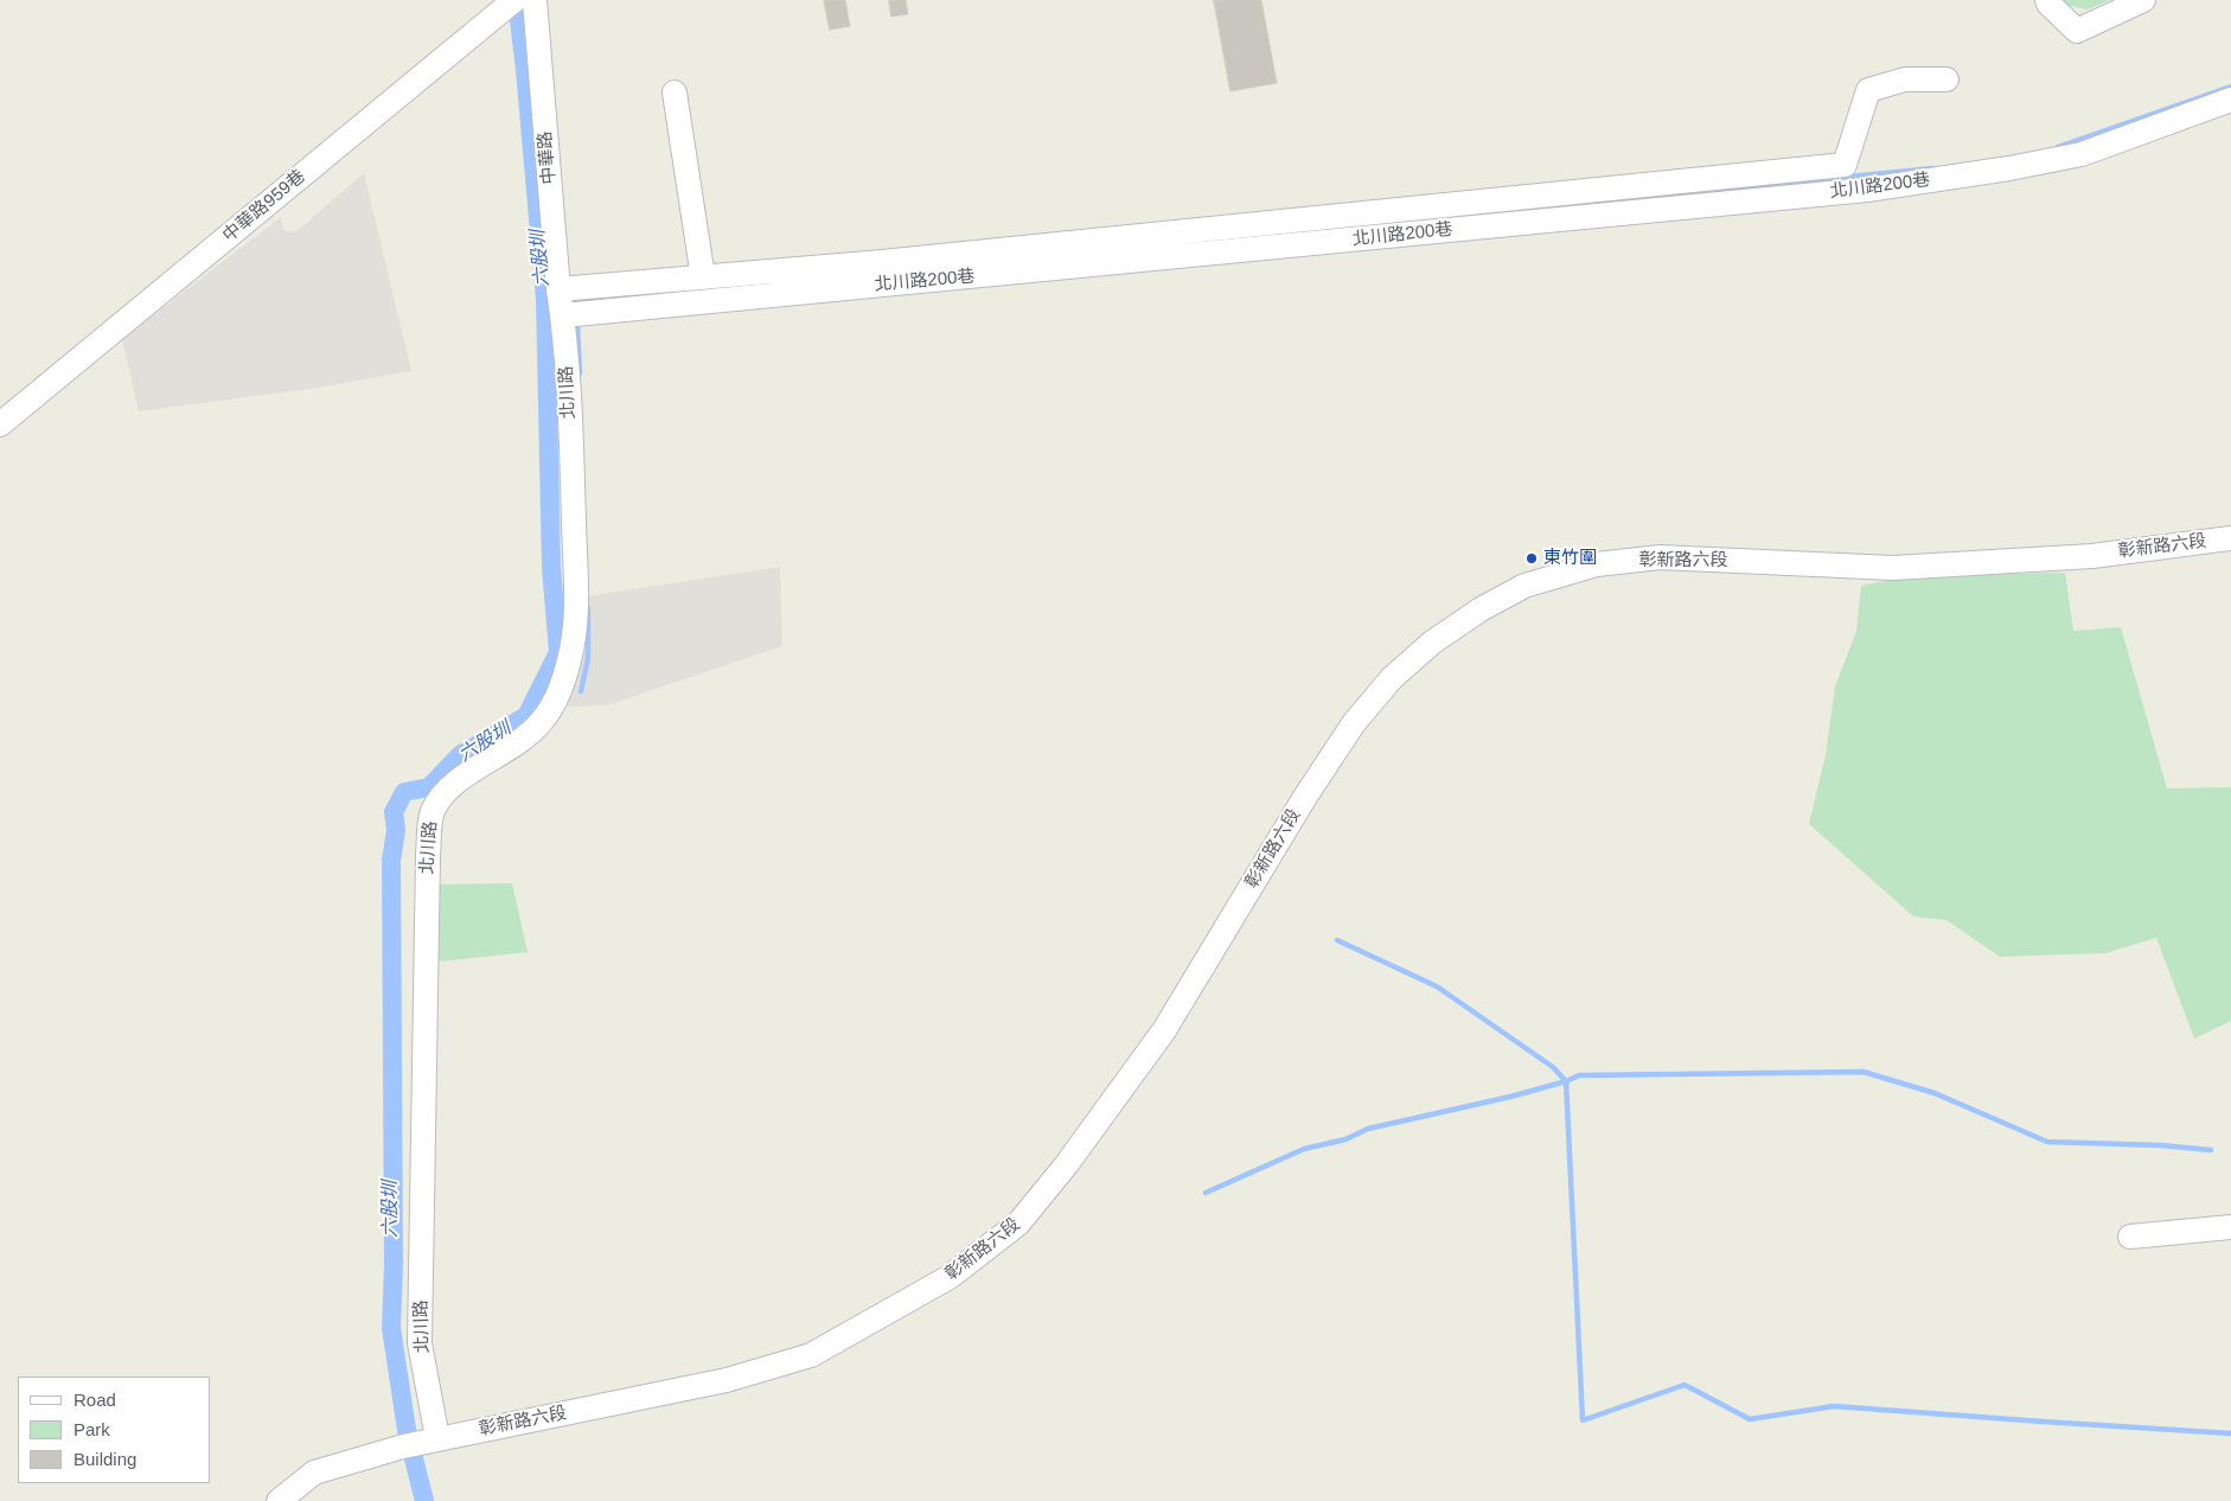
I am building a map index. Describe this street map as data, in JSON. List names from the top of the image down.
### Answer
{
  "streets": {
    "street": [
      "中華路",
      "北川路200巷",
      "中華路959巷",
      "北川路",
      "彰新路六段"
    ]
  },
  "crossings": [
    ["中華路", "北川路200巷"],
    ["中華路", "北川路"],
    ["北川路200巷", "北川路"],
    ["北川路", "彰新路六段"]
  ],
  "water": ["六股圳"],
  "places": ["東竹圍"],
  "legend": ["Road", "Park", "Building"]
}
